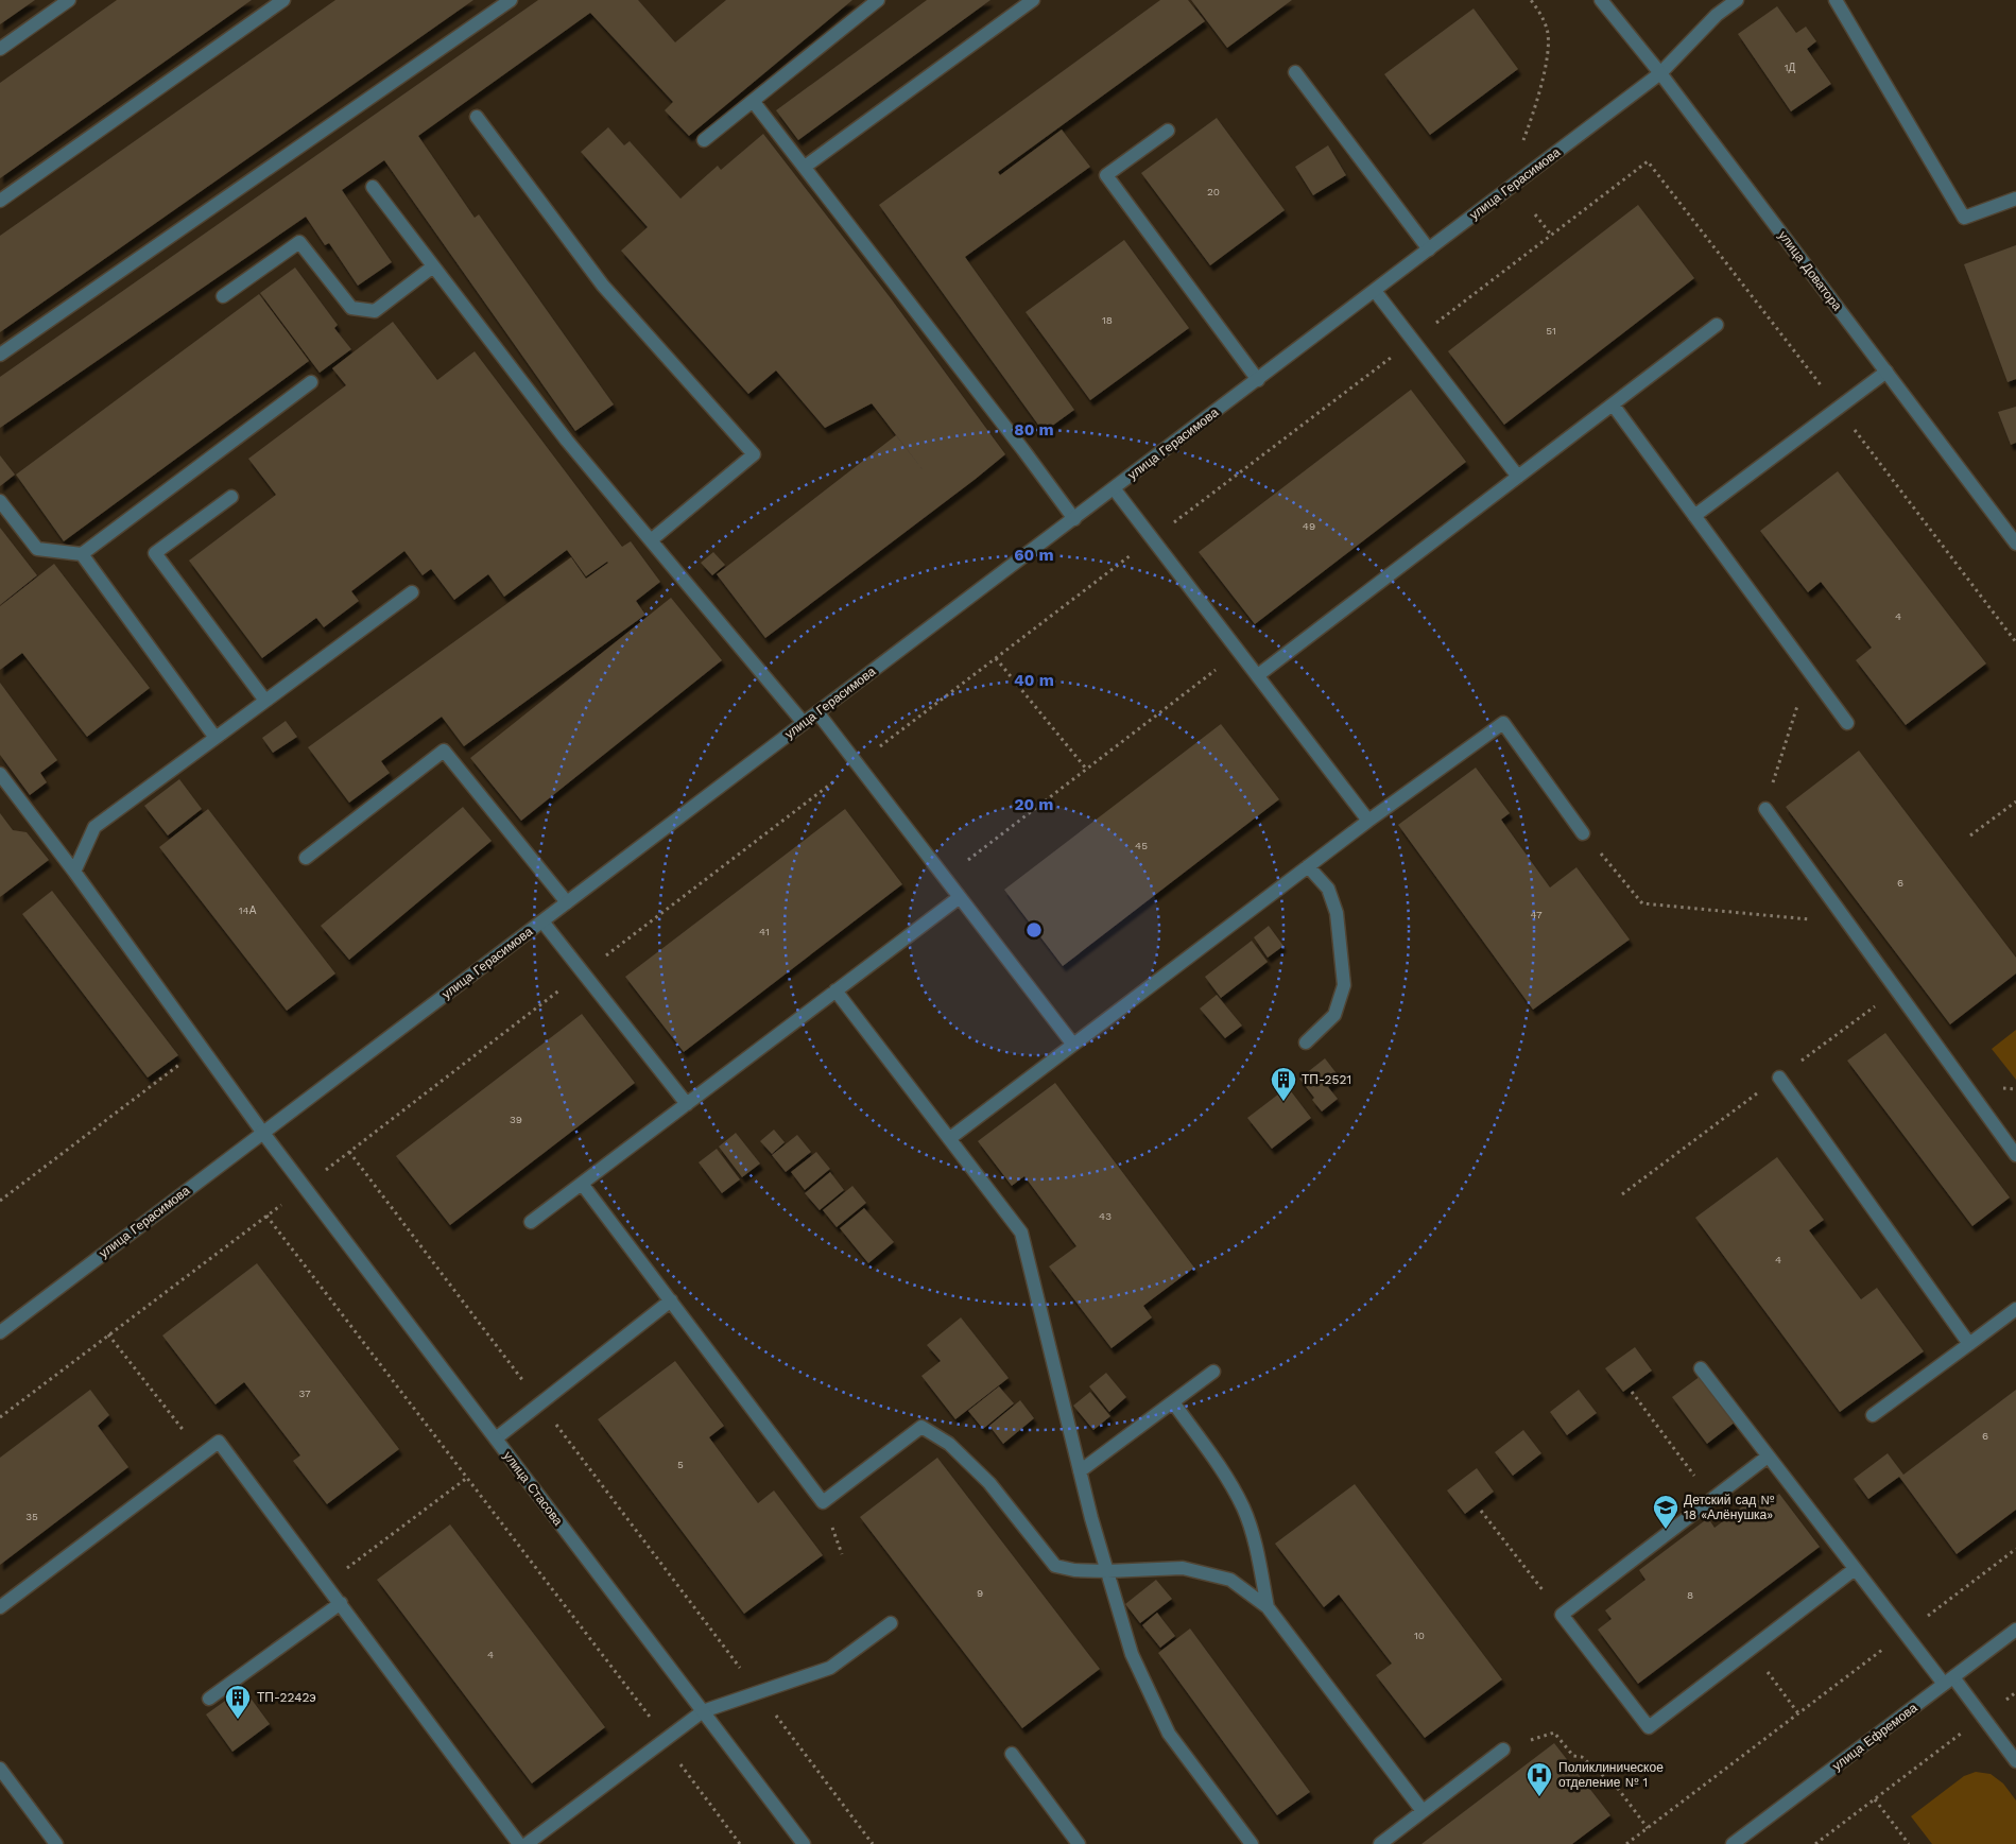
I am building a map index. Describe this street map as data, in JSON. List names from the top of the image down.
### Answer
{
  "streets": {
    "street": [
      "улица Герасимова",
      "улица Доватора",
      "улица Стасова",
      "улица Ефремова"
    ]
  },
  "crossings": [
    ["улица Герасимова", "улица Доватора"],
    ["улица Герасимова", "улица Стасова"]
  ],
  "places": {
    "building": ["ТП-2521", "ТП-2242э"],
    "school or university": ["Детский сад № 18 «Алёнушка»"],
    "hospital": ["Поликлиническое отделение № 1"]
  },
  "house_numbers": [
    "1Д",
    "20",
    "18",
    "51",
    "49",
    "4",
    "45",
    "6",
    "14А",
    "47",
    "41",
    "39",
    "43",
    "4",
    "37",
    "6",
    "5",
    "35",
    "9",
    "8",
    "10",
    "4"
  ],
  "rings": [
    "80 m",
    "60 m",
    "40 m",
    "20 m"
  ]
}
